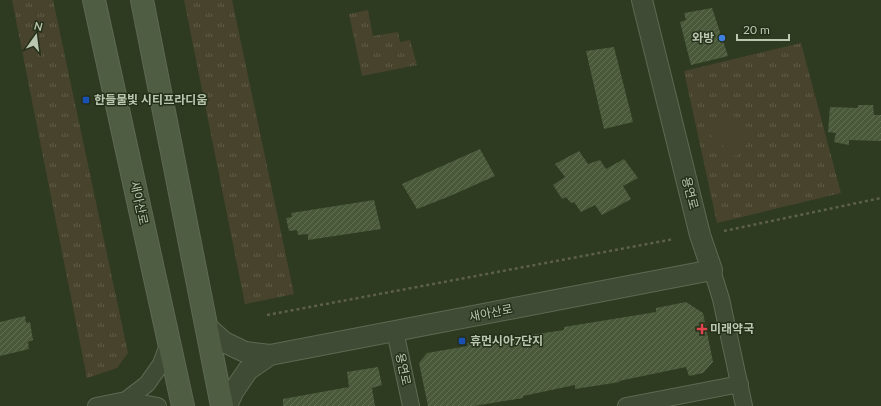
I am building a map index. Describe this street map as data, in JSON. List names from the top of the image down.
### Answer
{
  "streets": {
    "main road": ["새아산로"],
    "street": ["용연로"]
  },
  "crossings": [
    ["용연로", "새아산로"]
  ],
  "places": {
    "other": ["와방"],
    "transit": ["한들물빛 시티프라디움", "휴먼시아7단지"],
    "health": ["미래약국"]
  },
  "scale_bar": "20 m",
  "north": "top"
}
